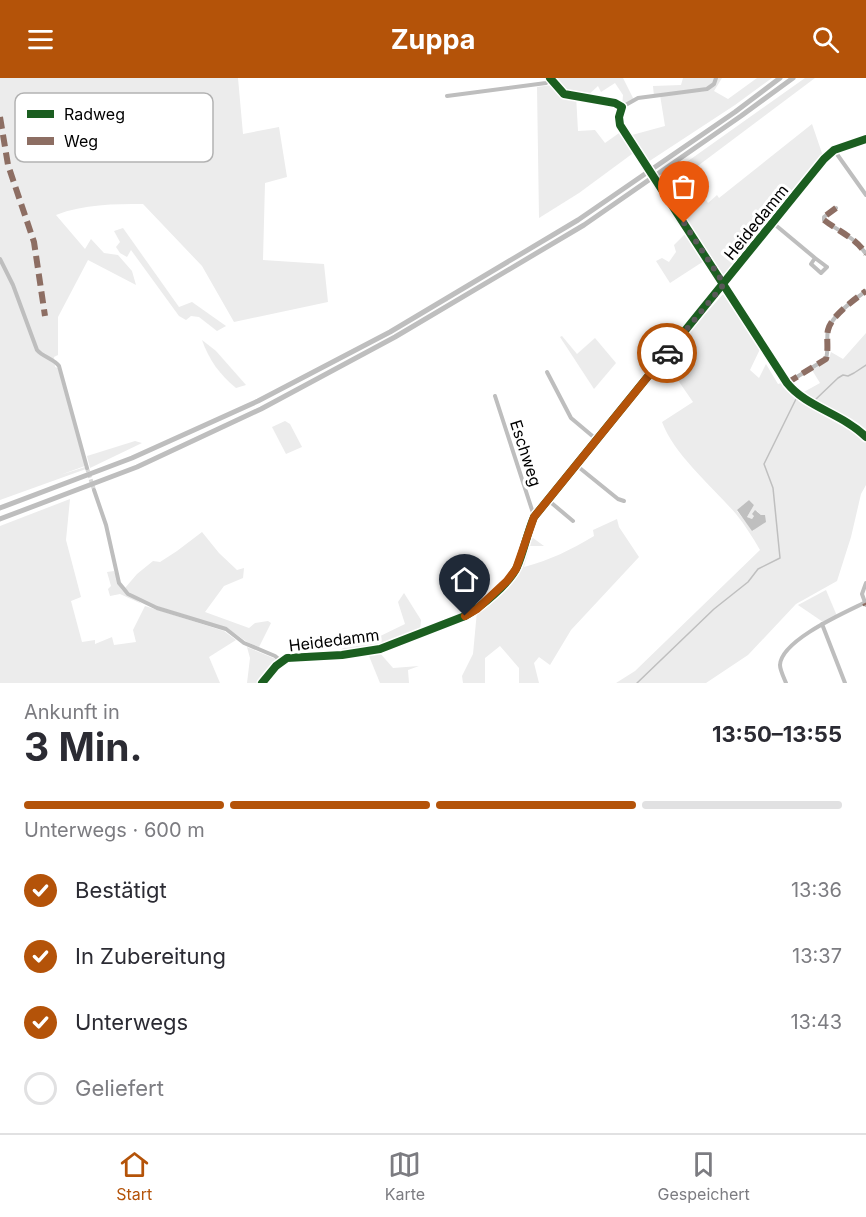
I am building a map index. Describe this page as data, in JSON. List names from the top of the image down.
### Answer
{
  "streets": {
    "street": ["Heidedamm", "Eschweg"]
  },
  "crossings": [
    ["Heidedamm", "Eschweg"]
  ],
  "legend": ["Radweg", "Weg"],
  "page": {
    "header": "Zuppa",
    "heading": ["3 Min.", "Ankunft in", "13:50–13:55"],
    "bar": "Unterwegs · 600 m",
    "list": [
      ["Bestätigt", "13:36"],
      ["In Zubereitung", "13:37"],
      ["Unterwegs", "13:43"],
      "Geliefert"
    ],
    "tabs": ["Start", "Karte", "Gespeichert"]
  }
}
